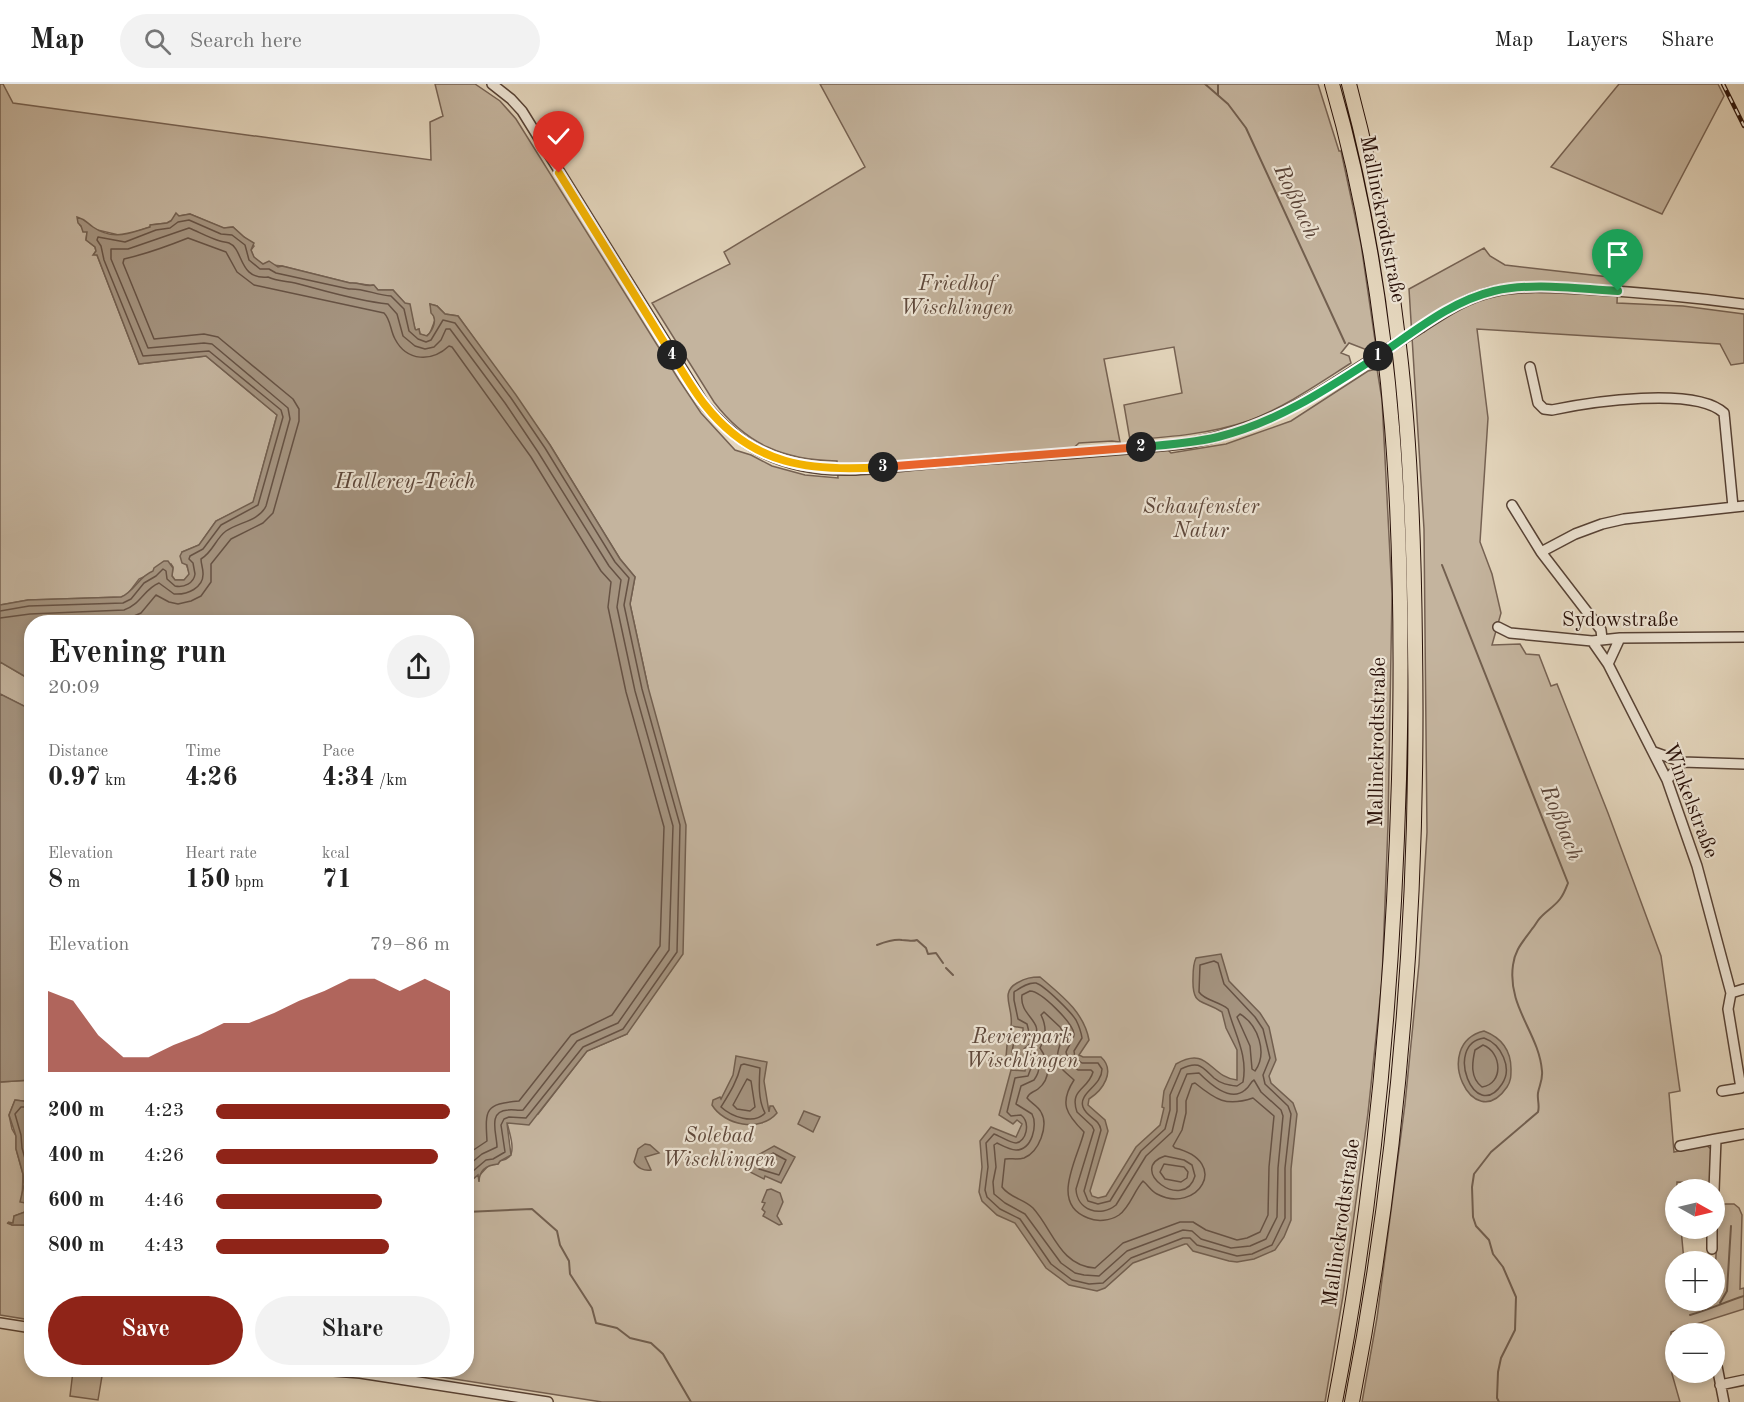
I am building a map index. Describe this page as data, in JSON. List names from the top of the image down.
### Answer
{
  "streets": {
    "highway": ["Mallinckrodtstraße"],
    "street": ["Sydowstraße", "Winkelstraße"]
  },
  "crossings": [
    ["Sydowstraße", "Winkelstraße"]
  ],
  "water": ["Roßbach", "Hallerey-Teich"],
  "parks": [
    "Friedhof Wischlingen",
    "Schaufenster Natur",
    "Revierpark Wischlingen",
    "Solebad Wischlingen"
  ],
  "north": "right",
  "page": {
    "header": "Map",
    "search": "Search here",
    "nav": ["Map", "Layers", "Share"],
    "pins": [
      "4",
      "1",
      "2",
      "3"
    ],
    "heading": ["Evening run", "20:09"],
    "stats": [
      ["Distance", "0.97 km"],
      ["Time", "4:26"],
      ["Pace", "4:34 /km"],
      ["Elevation", "8 m"],
      ["Heart rate", "150 bpm"],
      ["kcal", "71"]
    ],
    "chart": ["Elevation", "79–86 m"],
    "list": [
      {
        "name": "200 m",
        "note": "4:23"
      },
      {
        "name": "400 m",
        "note": "4:26"
      },
      {
        "name": "600 m",
        "note": "4:46"
      },
      {
        "name": "800 m",
        "note": "4:43"
      }
    ],
    "map_buttons": ["+", "−"],
    "buttons": ["Save", "Share"]
  }
}
